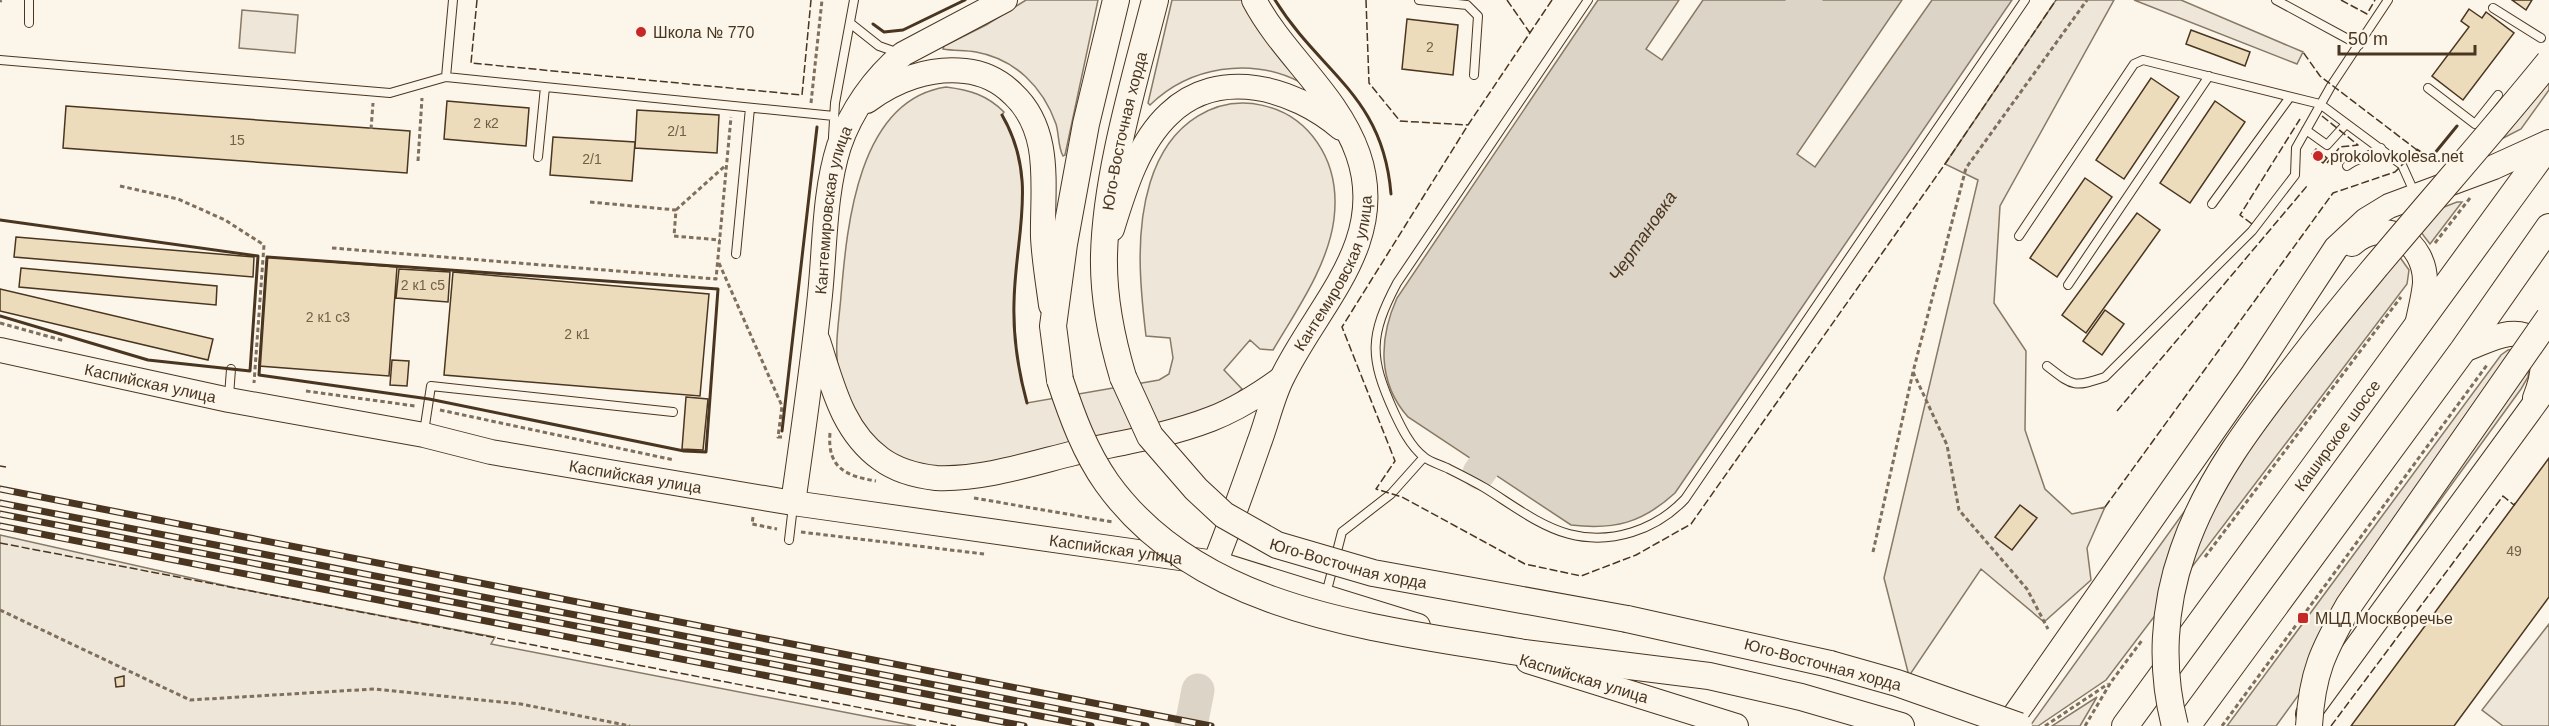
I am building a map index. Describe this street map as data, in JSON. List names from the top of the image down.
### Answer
{
  "streets": {
    "main road": [
      "Юго-Восточная хорда",
      "Кантемировская улица",
      "Каспийская улица",
      "Каширское шоссе"
    ]
  },
  "crossings": [
    ["Кантемировская улица", "Каспийская улица"]
  ],
  "water": ["Чертановка"],
  "places": {
    "other": ["Школа № 770", "prokolovkolesa.net"],
    "transit": ["МЦД Москворечье"]
  },
  "house_numbers": [
    "2",
    "2 к2",
    "2/1",
    "15",
    "2/1",
    "2 к1 с5",
    "2 к1 с3",
    "2 к1",
    "49"
  ],
  "scale_bar": "50 m"
}
